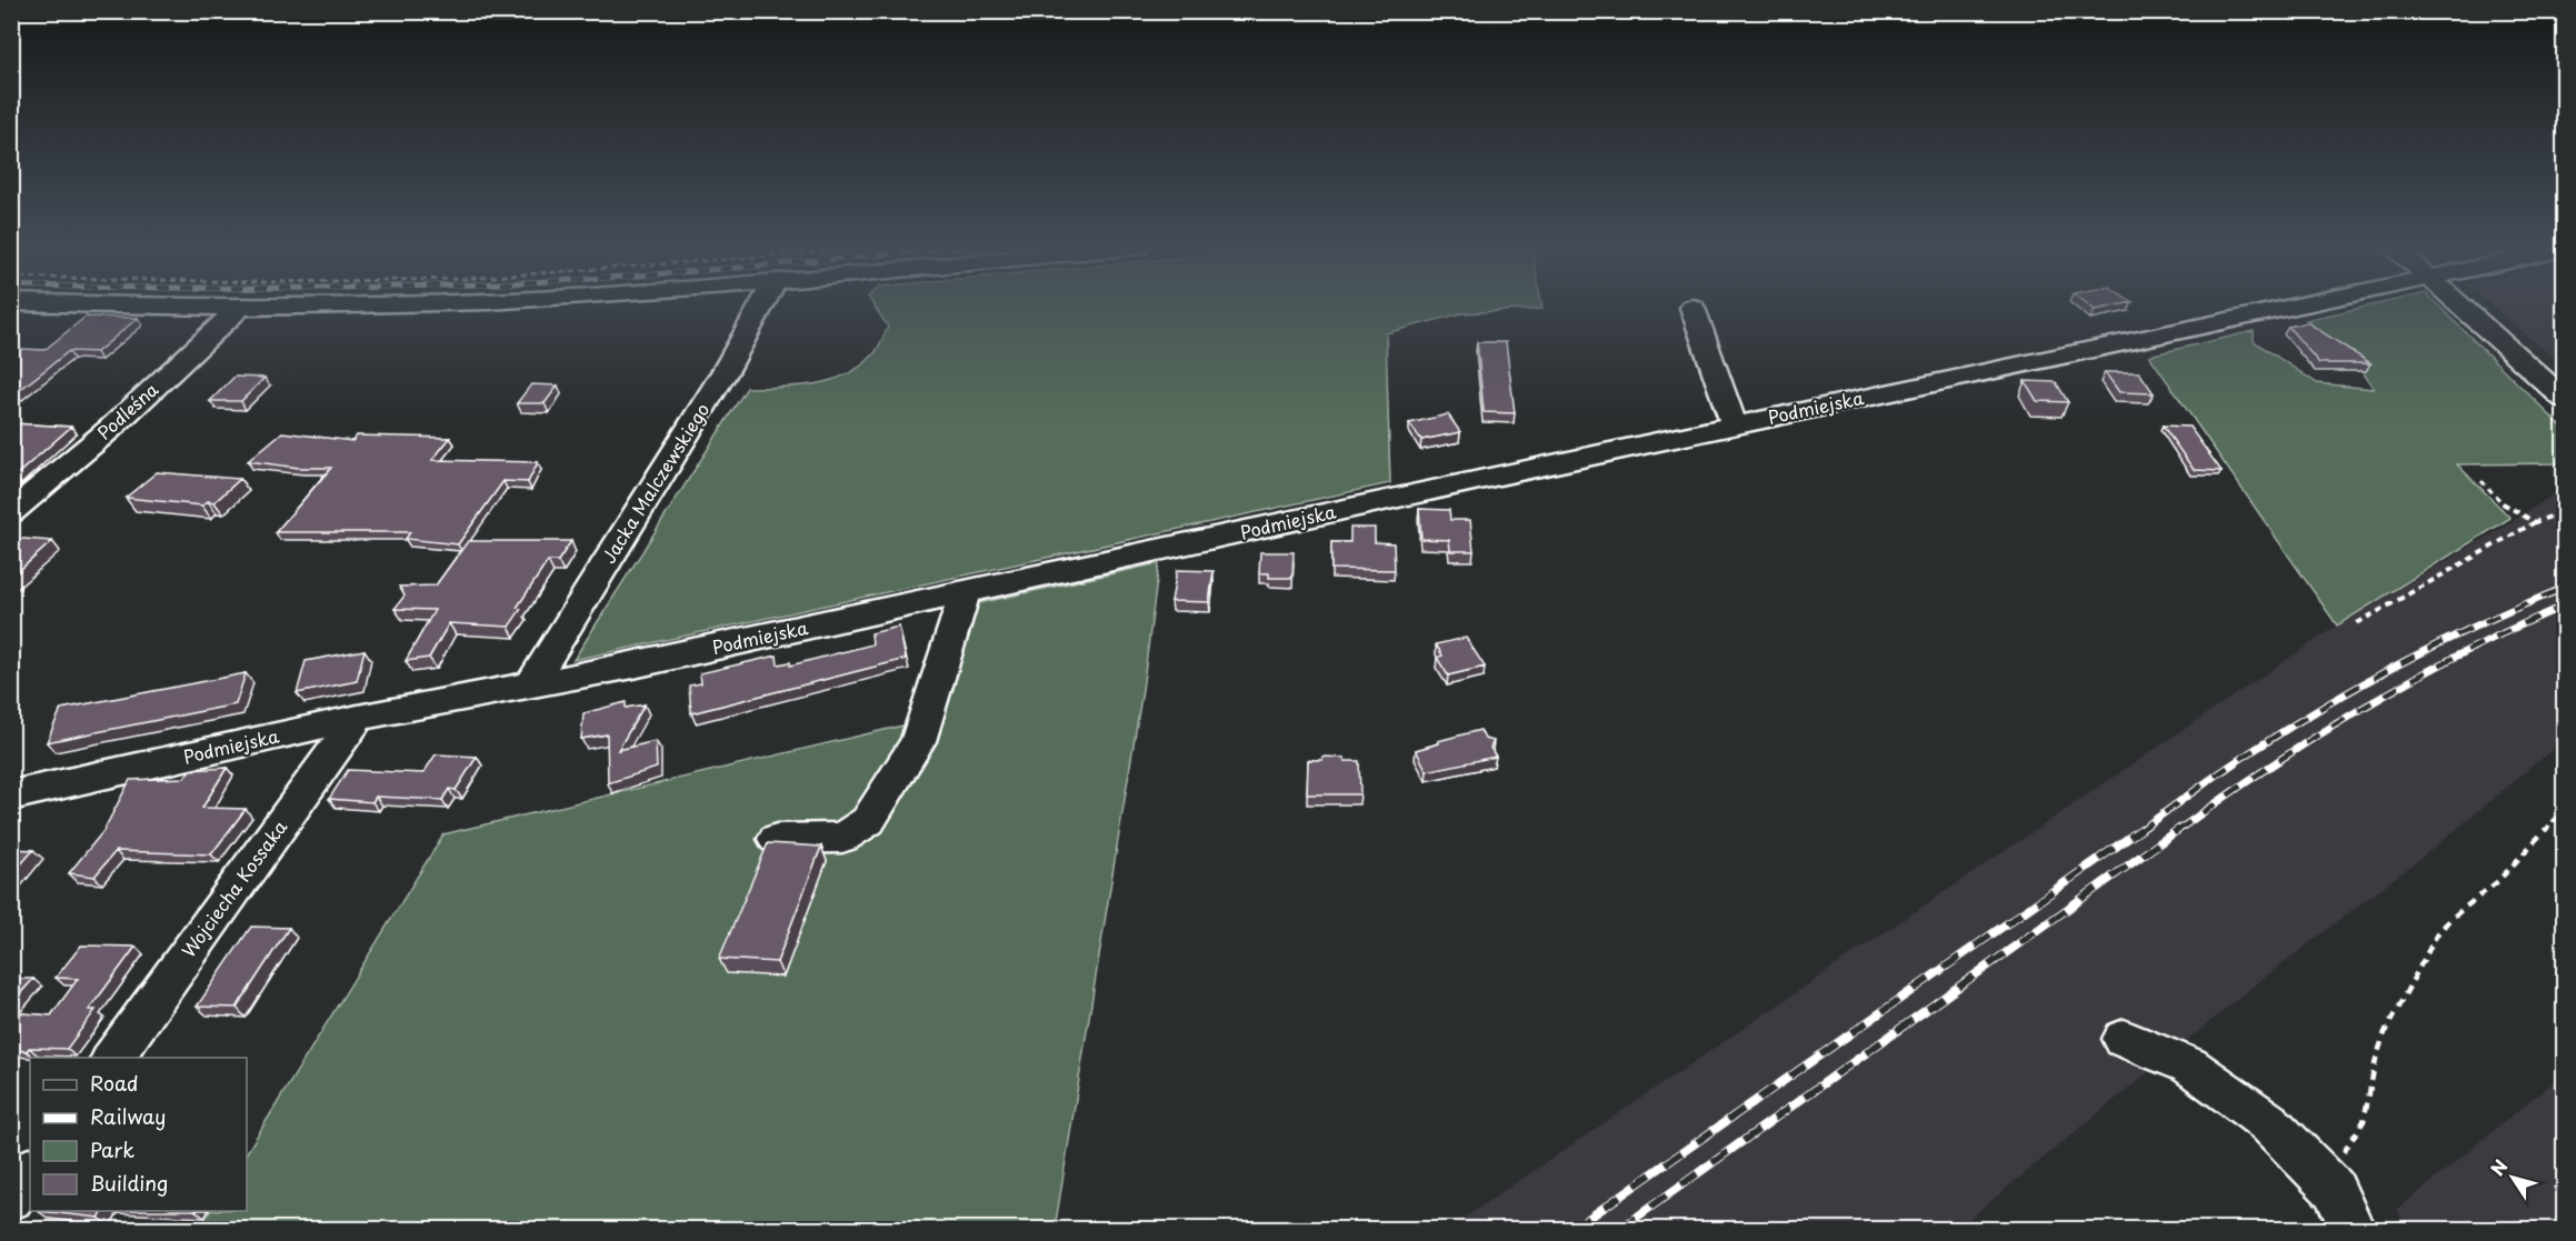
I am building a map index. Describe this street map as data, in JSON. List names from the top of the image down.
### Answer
{
  "streets": {
    "street": [
      "Podmiejska",
      "Podleśna",
      "Jacka Malczewskiego",
      "Wojciecha Kossaka"
    ]
  },
  "crossings": [
    ["Podmiejska", "Jacka Malczewskiego"],
    ["Podmiejska", "Wojciecha Kossaka"]
  ],
  "legend": [
    "Road",
    "Railway",
    "Park",
    "Building"
  ],
  "north": "top left"
}
